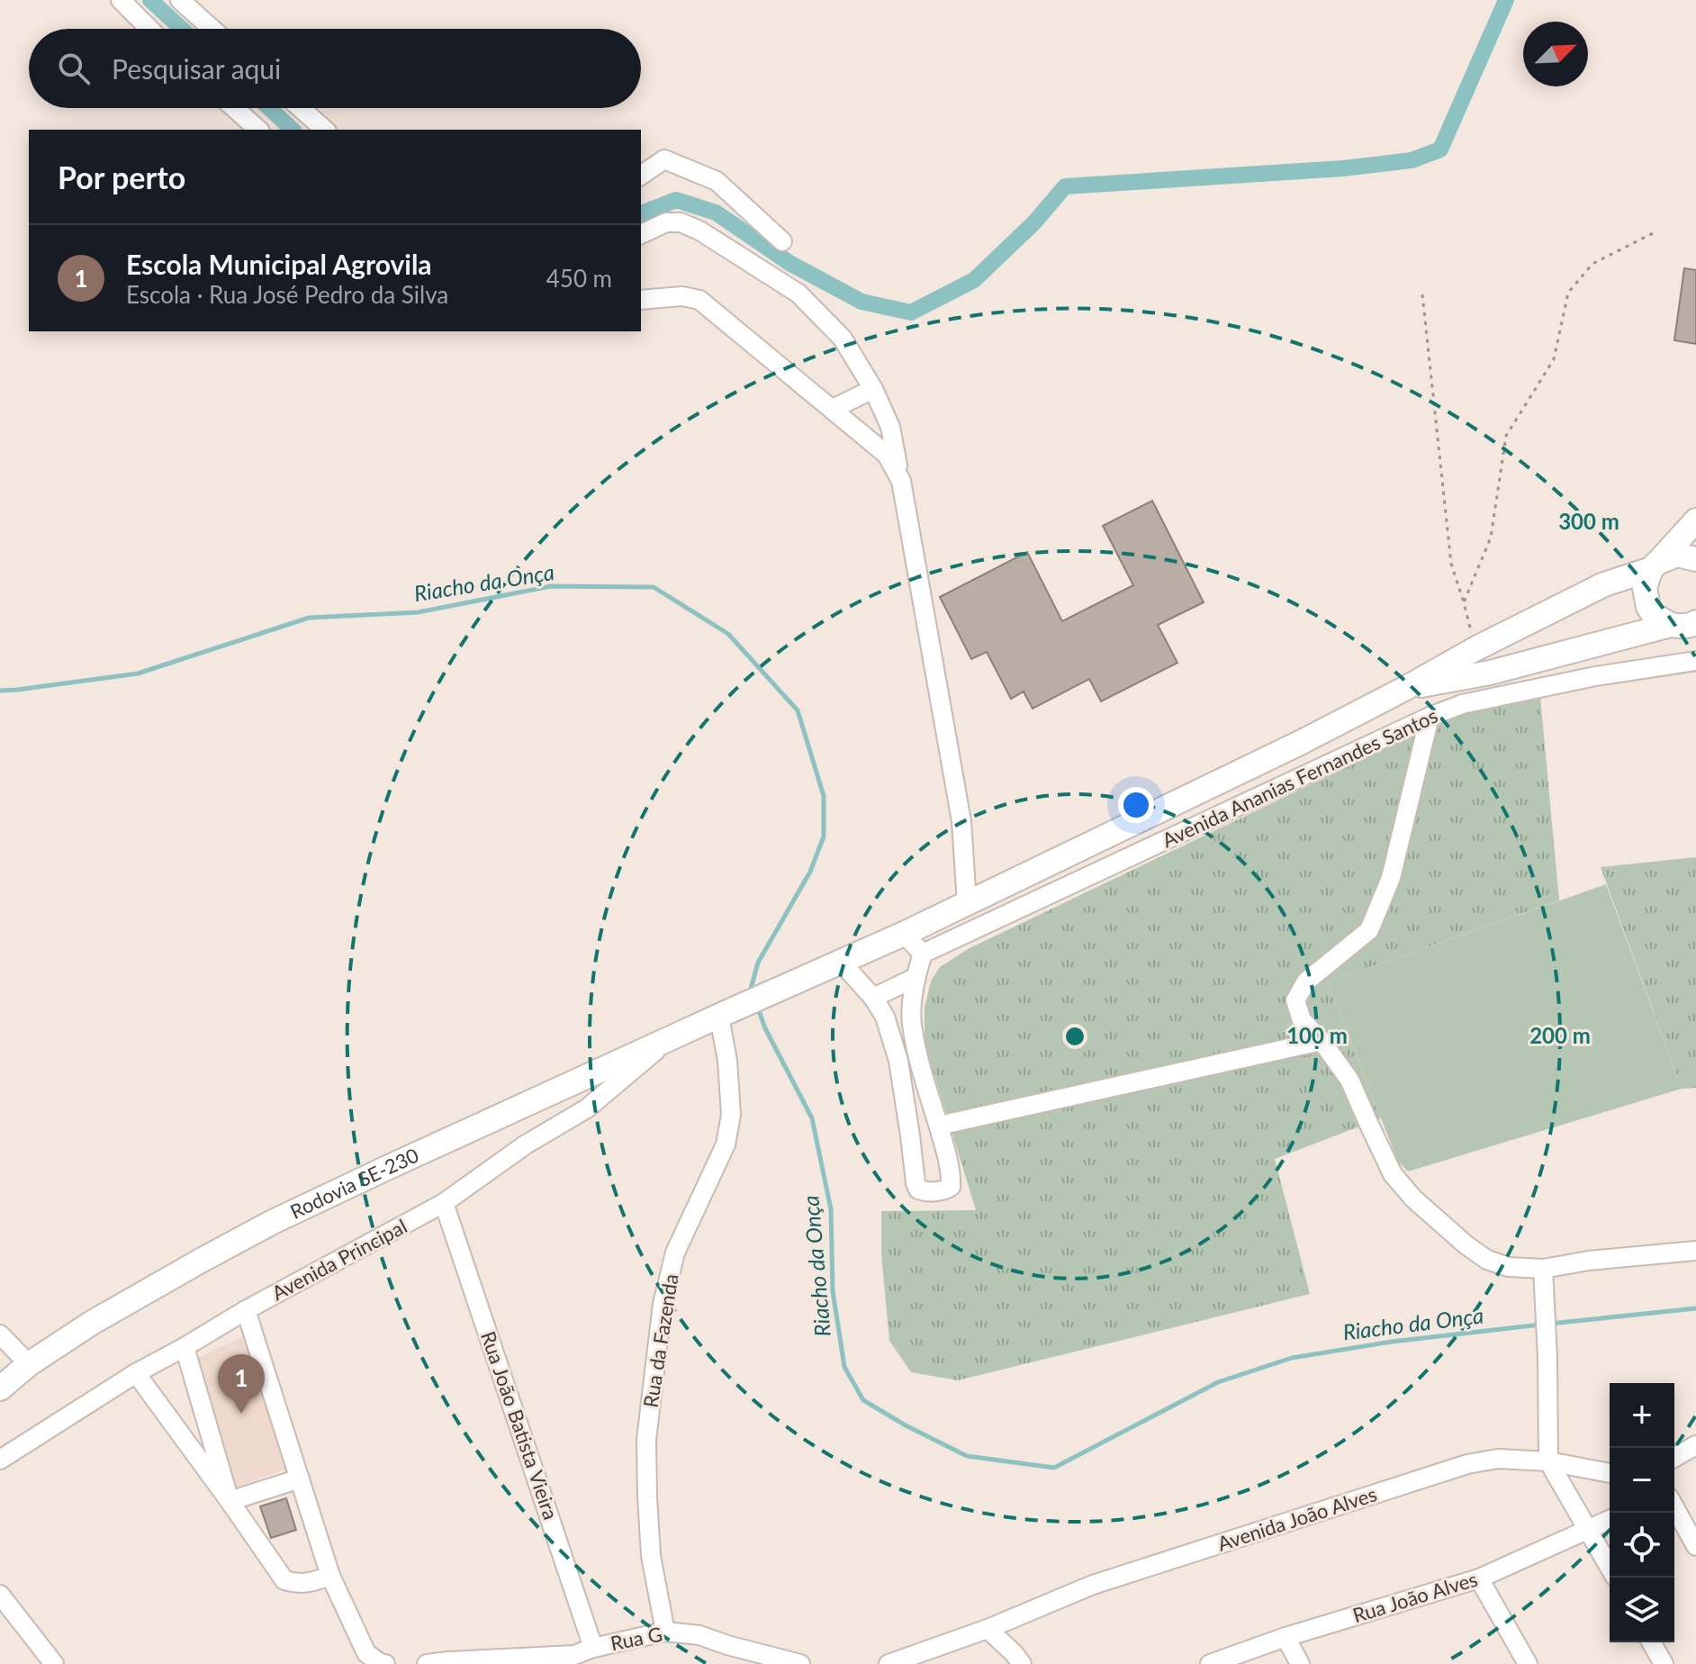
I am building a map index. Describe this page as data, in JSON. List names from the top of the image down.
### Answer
{
  "streets": {
    "main road": ["Rodovia SE-230"],
    "street": [
      "Avenida Ananias Fernandes Santos",
      "Avenida Principal",
      "Rua da Fazenda",
      "Rua João Batista Vieira",
      "Avenida João Alves",
      "Rua João Alves",
      "Rua G"
    ]
  },
  "crossings": [
    ["Rodovia SE-230", "Avenida Principal"],
    ["Rodovia SE-230", "Rua da Fazenda"],
    ["Avenida Principal", "Rua João Batista Vieira"],
    ["Rua da Fazenda", "Rua G"],
    ["Rua João Batista Vieira", "Rua G"]
  ],
  "water": ["Riacho da Onça"],
  "north": "top right",
  "page": {
    "search": "Pesquisar aqui",
    "heading": "Por perto",
    "list": [
      {
        "mark": "1",
        "name": "Escola Municipal Agrovila",
        "note": "Escola · Rua José Pedro da Silva",
        "value": "450 m"
      }
    ],
    "pins": "1",
    "map_buttons": ["+", "−"]
  },
  "rings": ["300 m", "100 m", "200 m"]
}
